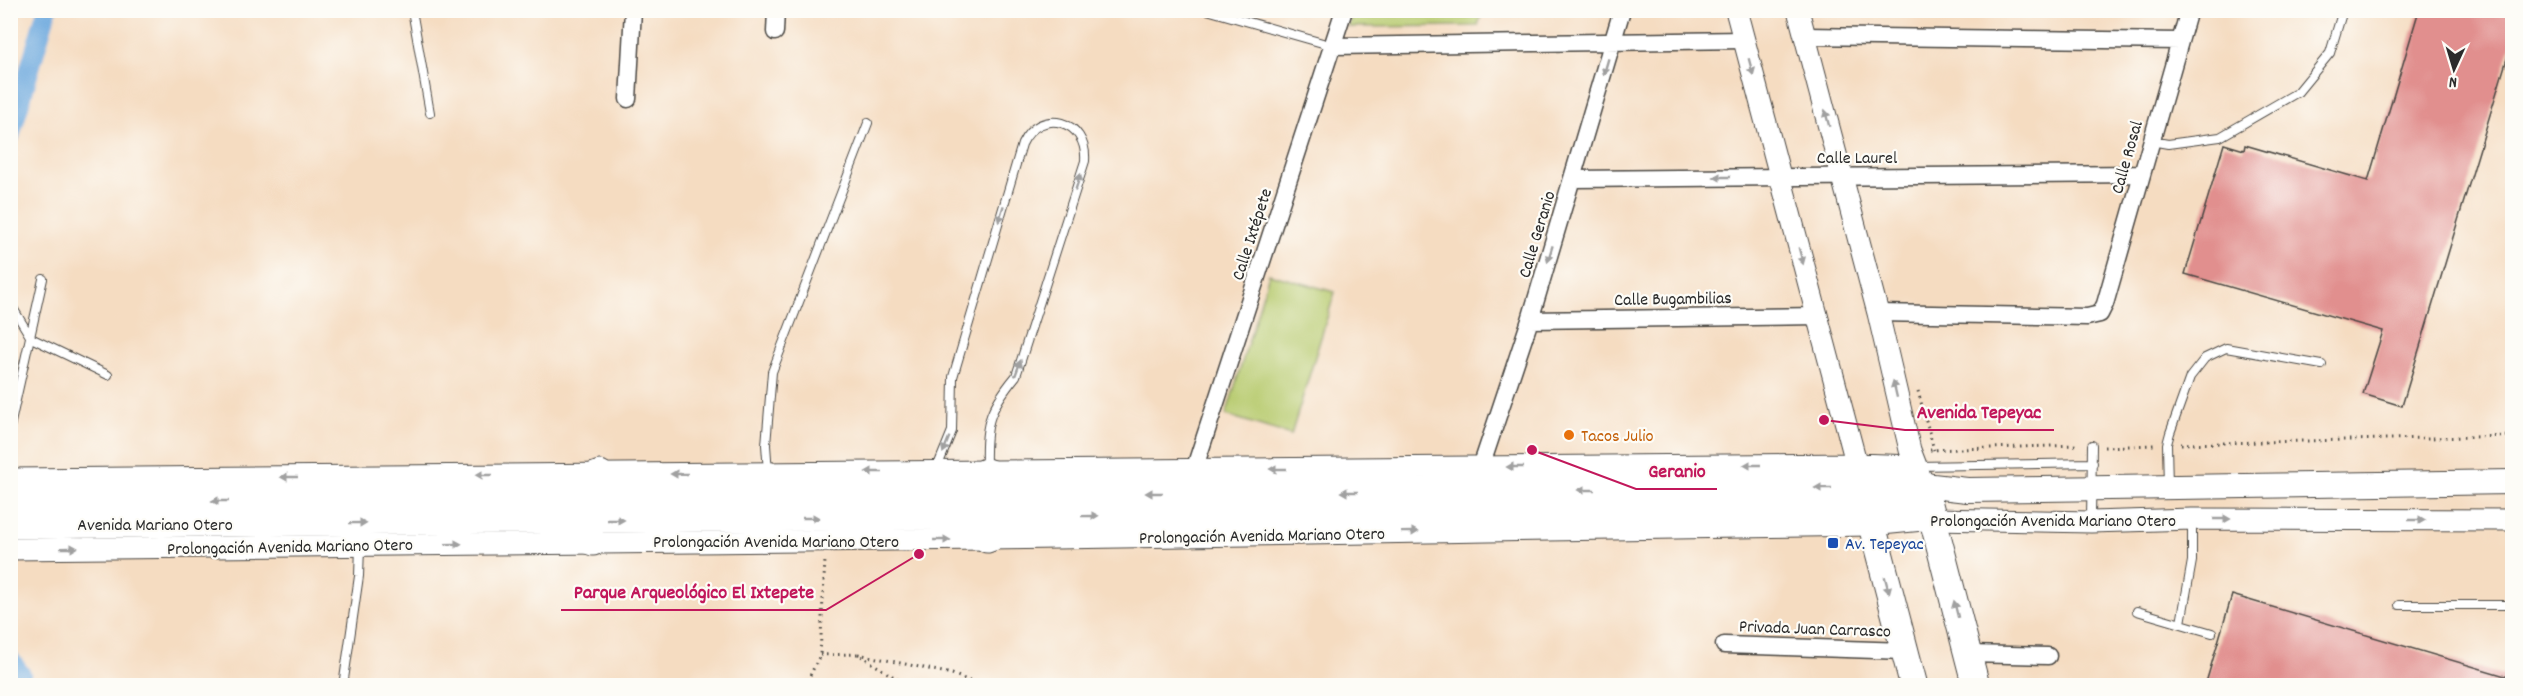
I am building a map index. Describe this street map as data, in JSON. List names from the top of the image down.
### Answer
{
  "streets": {
    "main road": ["Prolongación Avenida Mariano Otero", "Avenida Mariano Otero"],
    "street": [
      "Calle Laurel",
      "Calle Rosal",
      "Calle Ixtépete",
      "Calle Geranio",
      "Calle Bugambilias",
      "Privada Juan Carrasco"
    ]
  },
  "crossings": [
    ["Calle Laurel", "Calle Rosal"],
    ["Calle Laurel", "Calle Geranio"],
    ["Calle Ixtépete", "Prolongación Avenida Mariano Otero"],
    ["Calle Geranio", "Calle Bugambilias"],
    ["Calle Geranio", "Prolongación Avenida Mariano Otero"],
    ["Prolongación Avenida Mariano Otero", "Avenida Mariano Otero"]
  ],
  "one_way": ["Calle Geranio"],
  "places": {
    "other": [
      "Avenida Tepeyac",
      "Tacos Julio",
      "Geranio",
      "Parque Arqueológico El Ixtepete"
    ],
    "transit": ["Av. Tepeyac"]
  },
  "north": "bottom"
}
